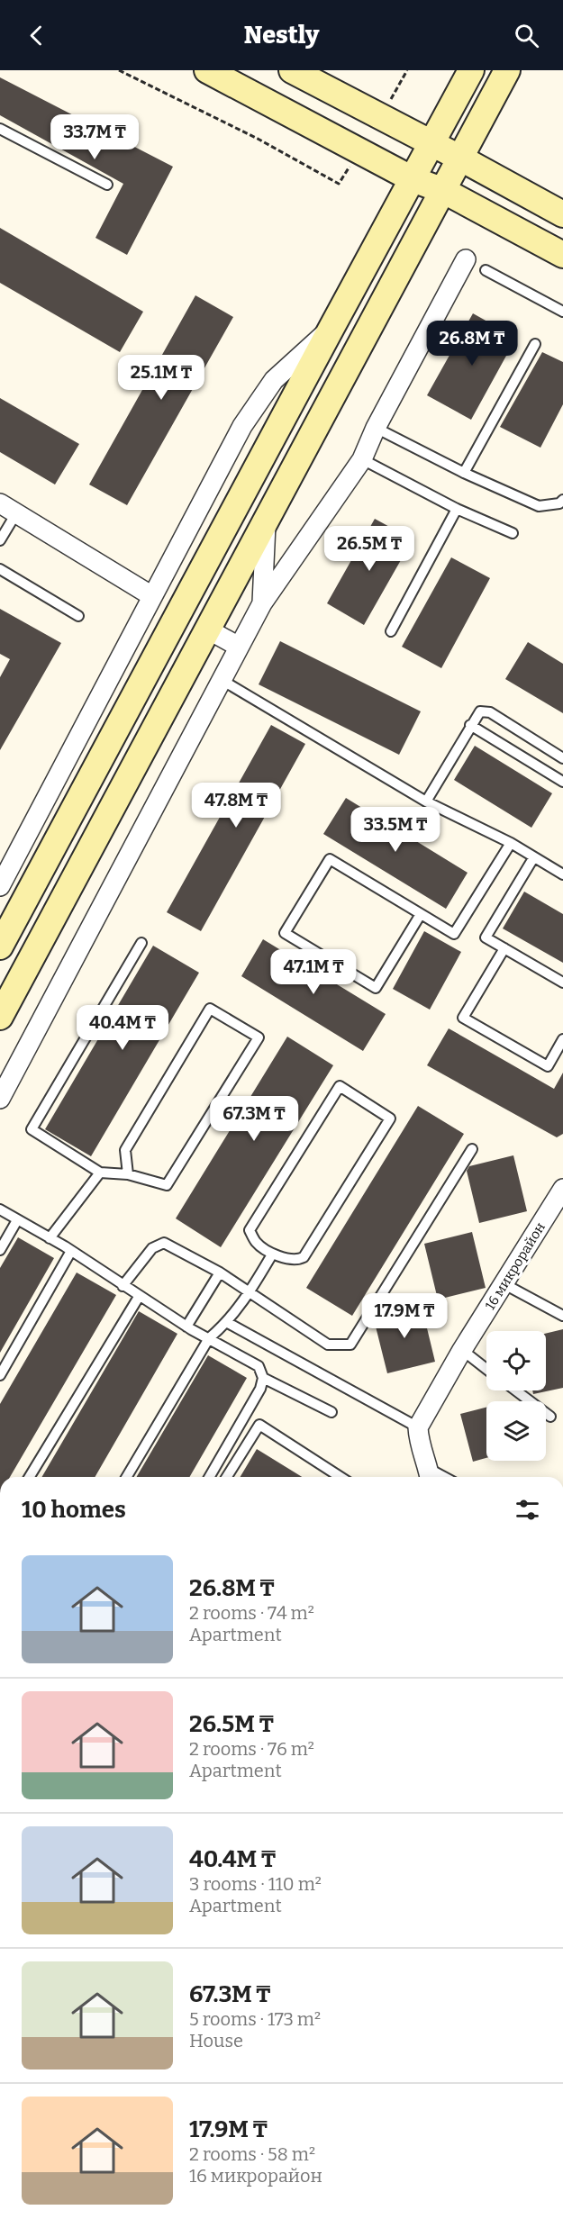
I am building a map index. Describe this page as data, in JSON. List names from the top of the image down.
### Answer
{
  "streets": {
    "street": ["16 микрорайон"]
  },
  "page": {
    "header": "Nestly",
    "price": [
      "33.7M ₸",
      "26.8M ₸",
      "25.1M ₸",
      "26.5M ₸",
      "47.8M ₸",
      "33.5M ₸",
      "47.1M ₸",
      "40.4M ₸",
      "67.3M ₸",
      "17.9M ₸"
    ],
    "heading": "10 homes",
    "list": [
      {
        "name": "26.8M ₸",
        "note": "2 rooms · 74 m² · Apartment"
      },
      {
        "name": "26.5M ₸",
        "note": "2 rooms · 76 m² · Apartment"
      },
      {
        "name": "40.4M ₸",
        "note": "3 rooms · 110 m² · Apartment"
      },
      {
        "name": "67.3M ₸",
        "note": "5 rooms · 173 m² · House"
      },
      {
        "name": "17.9M ₸",
        "note": "2 rooms · 58 m² · 16 микрорайон"
      }
    ]
  }
}
